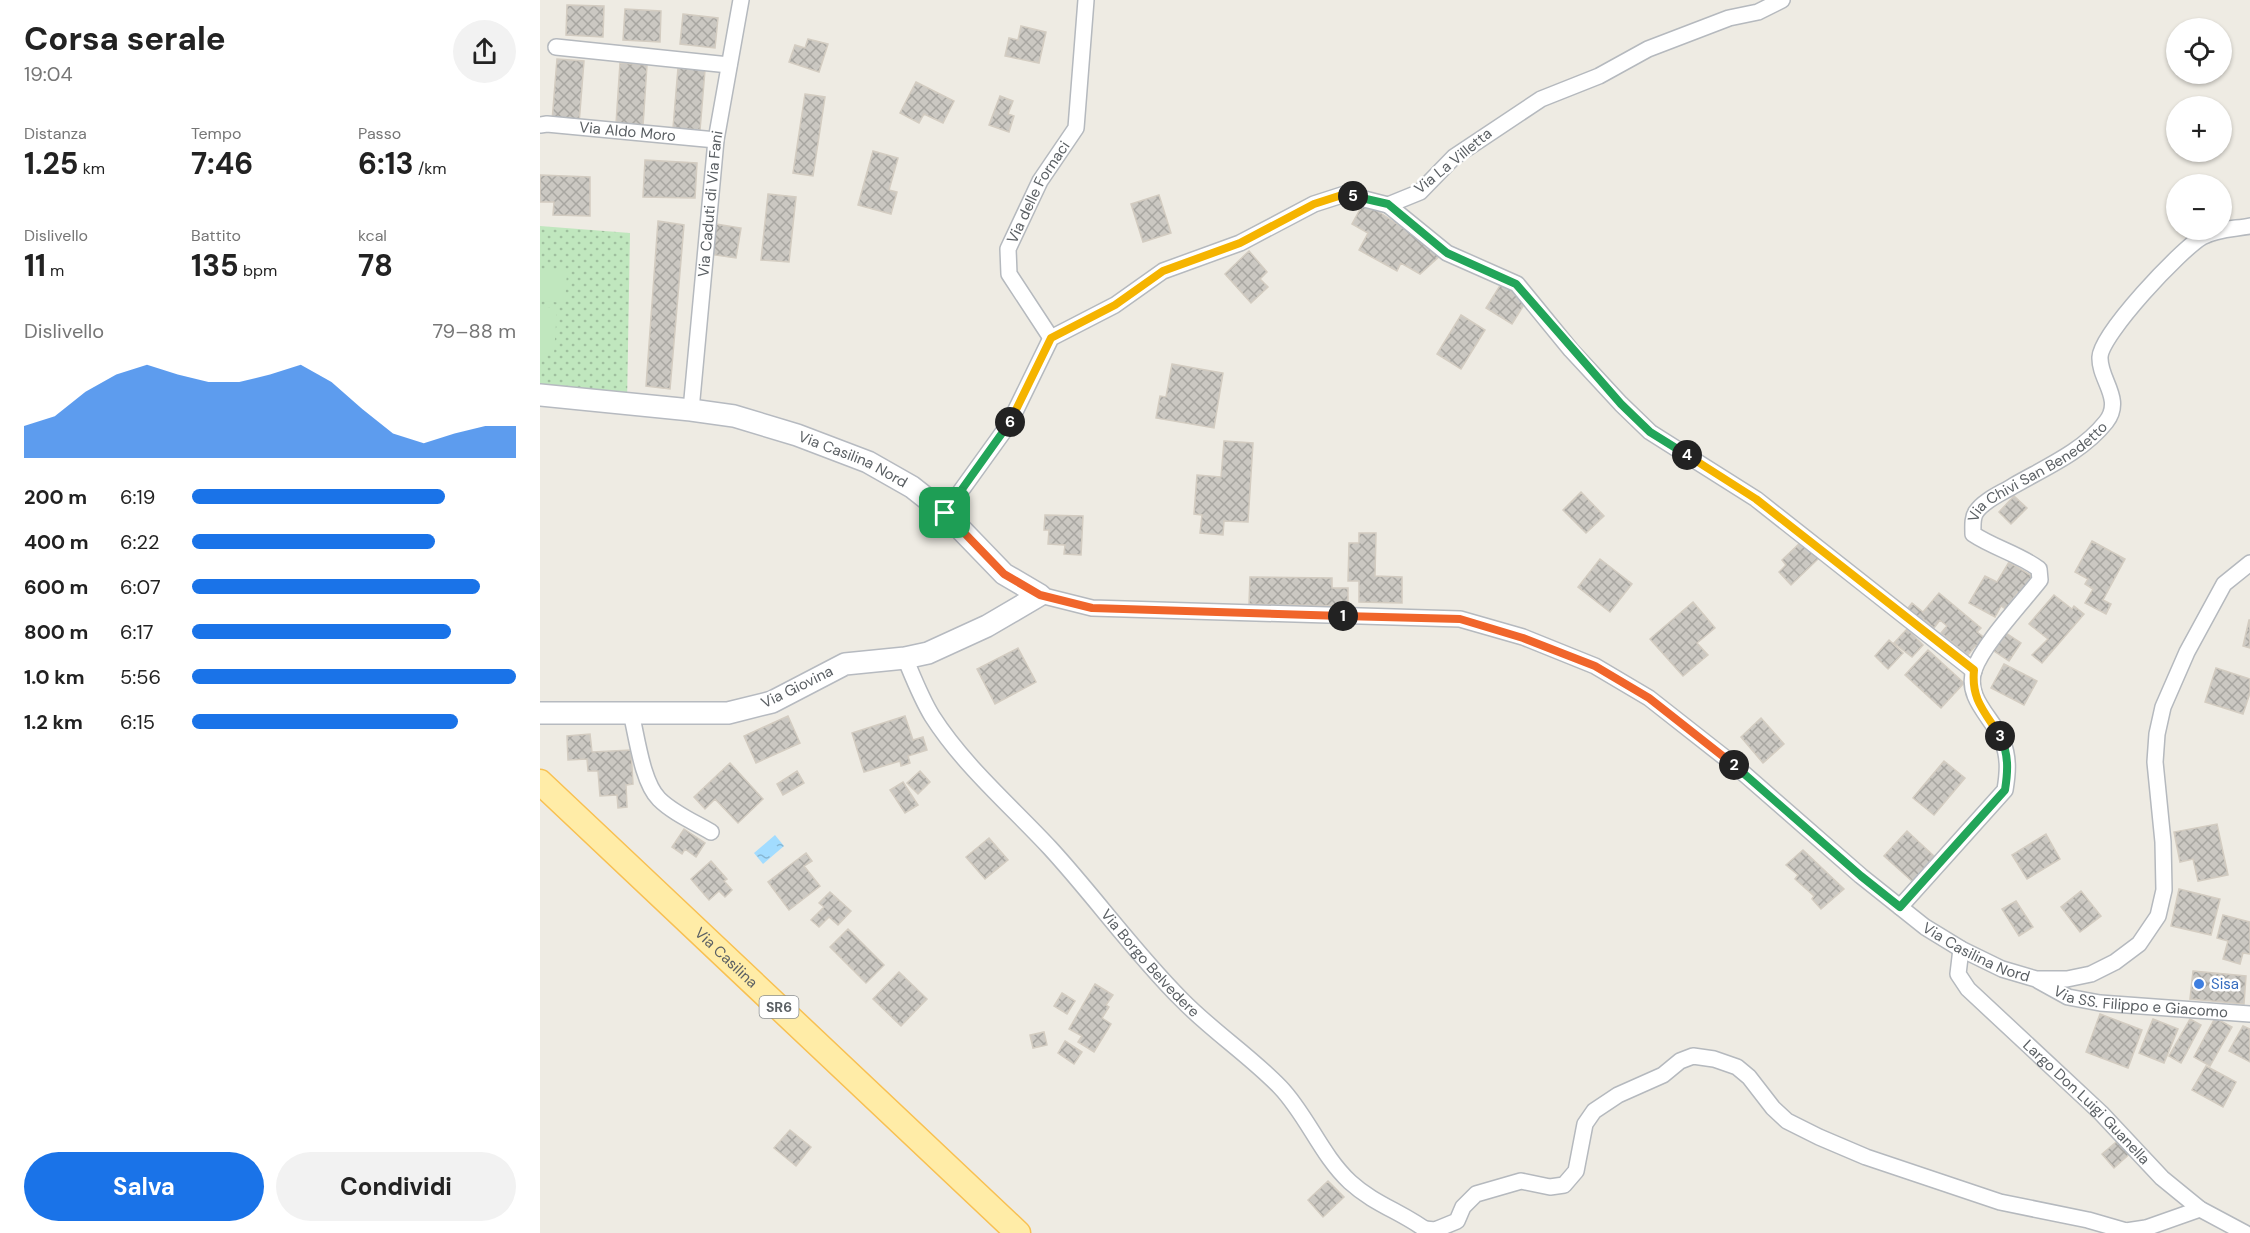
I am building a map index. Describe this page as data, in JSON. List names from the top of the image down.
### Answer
{
  "streets": {
    "main road": ["Via Casilina", "SR6"],
    "street": [
      "Via Aldo Moro",
      "Via La Villetta",
      "Via delle Fornaci",
      "Via Caduti di Via Fani",
      "Via Casilina Nord",
      "Via Chivi San Benedetto",
      "Via Giovina",
      "Via Borgo Belvedere",
      "Via SS. Filippo e Giacomo",
      "Largo Don Luigi Guanella"
    ]
  },
  "crossings": [
    ["Via Aldo Moro", "Via Caduti di Via Fani"],
    ["Via Caduti di Via Fani", "Via Casilina Nord"],
    ["Via Casilina Nord", "Via Giovina"],
    ["Via Casilina Nord", "Via SS. Filippo e Giacomo"],
    ["Via Casilina Nord", "Largo Don Luigi Guanella"],
    ["Via Giovina", "Via Borgo Belvedere"]
  ],
  "places": ["Sisa"],
  "page": {
    "heading": ["Corsa serale", "19:04"],
    "map_buttons": ["+", "−"],
    "stats": [
      ["Distanza", "1.25 km"],
      ["Tempo", "7:46"],
      ["Passo", "6:13 /km"],
      ["Dislivello", "11 m"],
      ["Battito", "135 bpm"],
      ["kcal", "78"]
    ],
    "pins": [
      "5",
      "6",
      "4",
      "1",
      "3",
      "2"
    ],
    "chart": ["Dislivello", "79–88 m"],
    "list": [
      {
        "name": "200 m",
        "note": "6:19"
      },
      {
        "name": "400 m",
        "note": "6:22"
      },
      {
        "name": "600 m",
        "note": "6:07"
      },
      {
        "name": "800 m",
        "note": "6:17"
      },
      {
        "name": "1.0 km",
        "note": "5:56"
      },
      {
        "name": "1.2 km",
        "note": "6:15"
      }
    ],
    "buttons": ["Salva", "Condividi"]
  }
}
